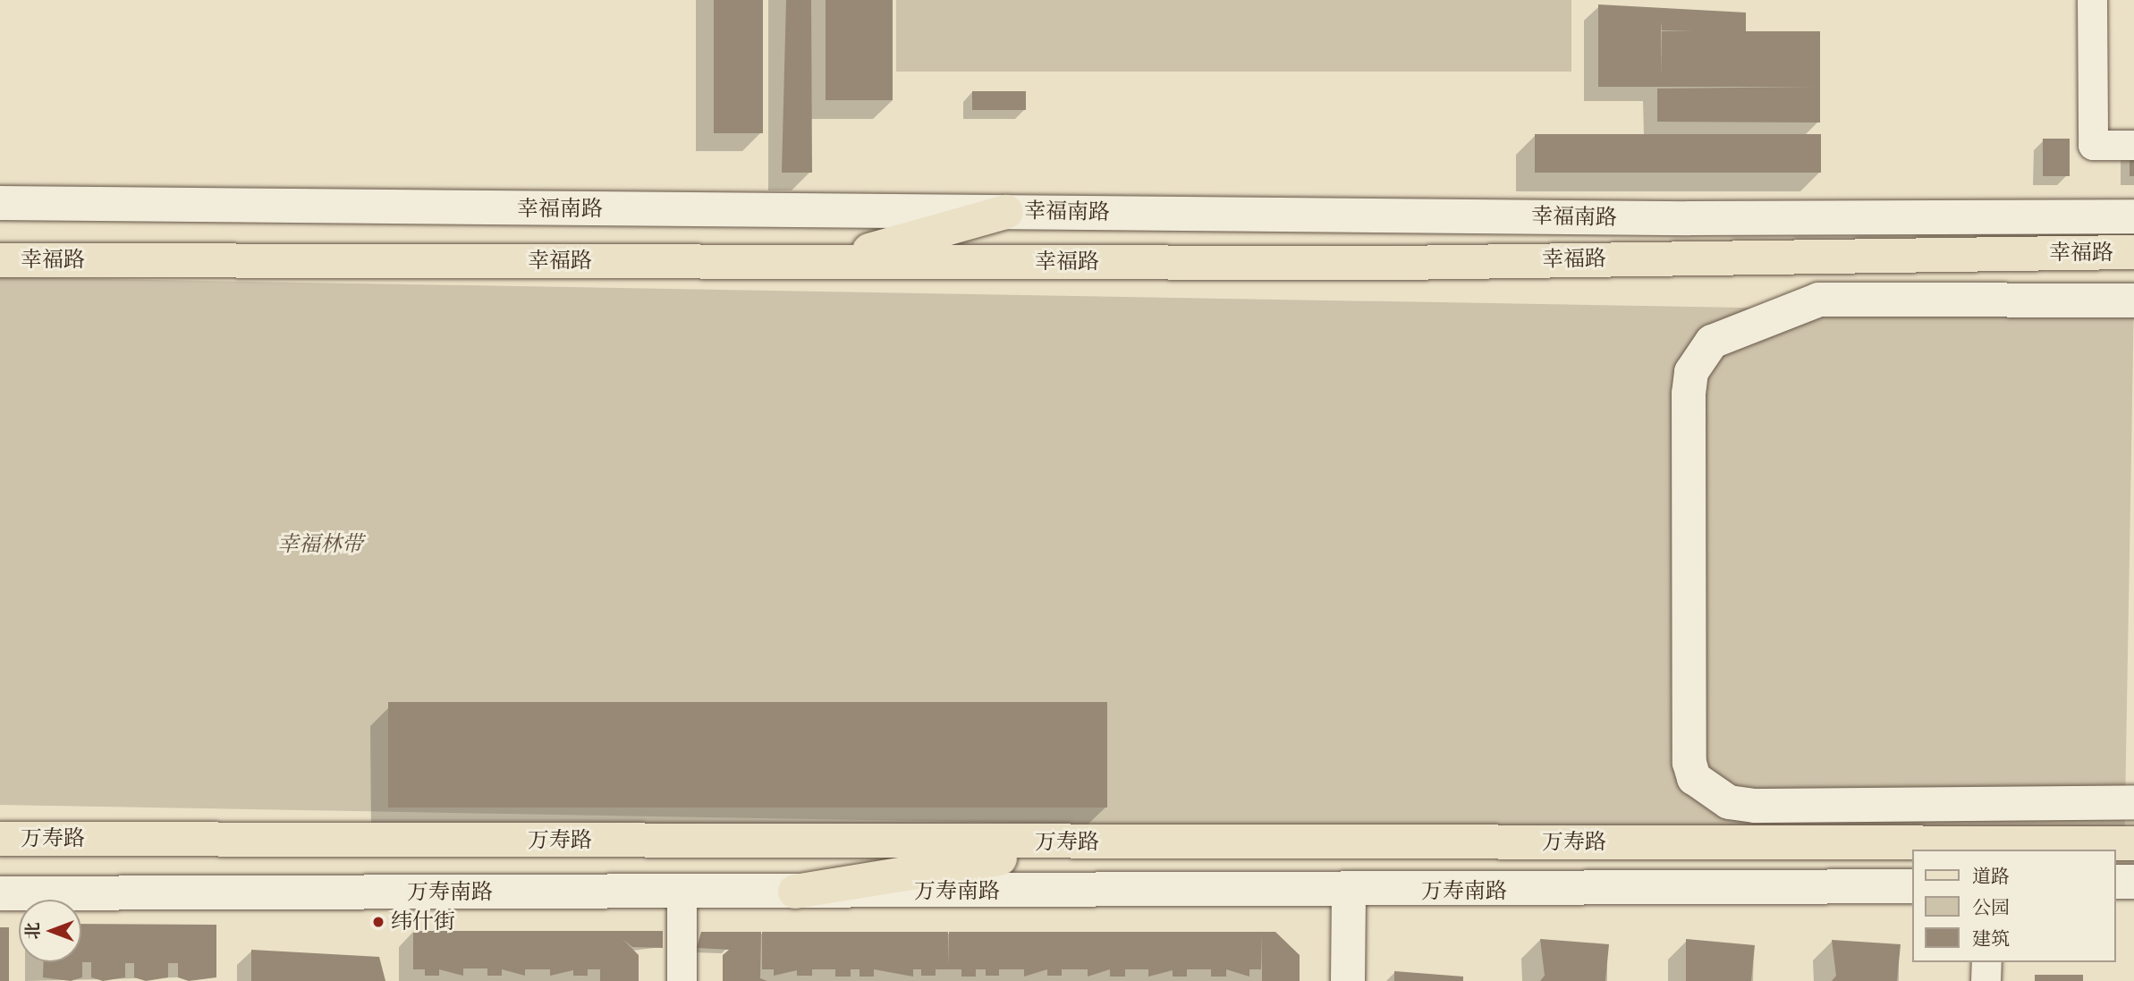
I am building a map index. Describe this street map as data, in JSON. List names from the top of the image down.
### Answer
{
  "streets": {
    "main road": [
      "幸福南路",
      "幸福路",
      "万寿路",
      "万寿南路"
    ]
  },
  "parks": ["幸福林带"],
  "places": ["纬什街"],
  "legend": ["道路", "公园", "建筑"],
  "north": "left"
}
